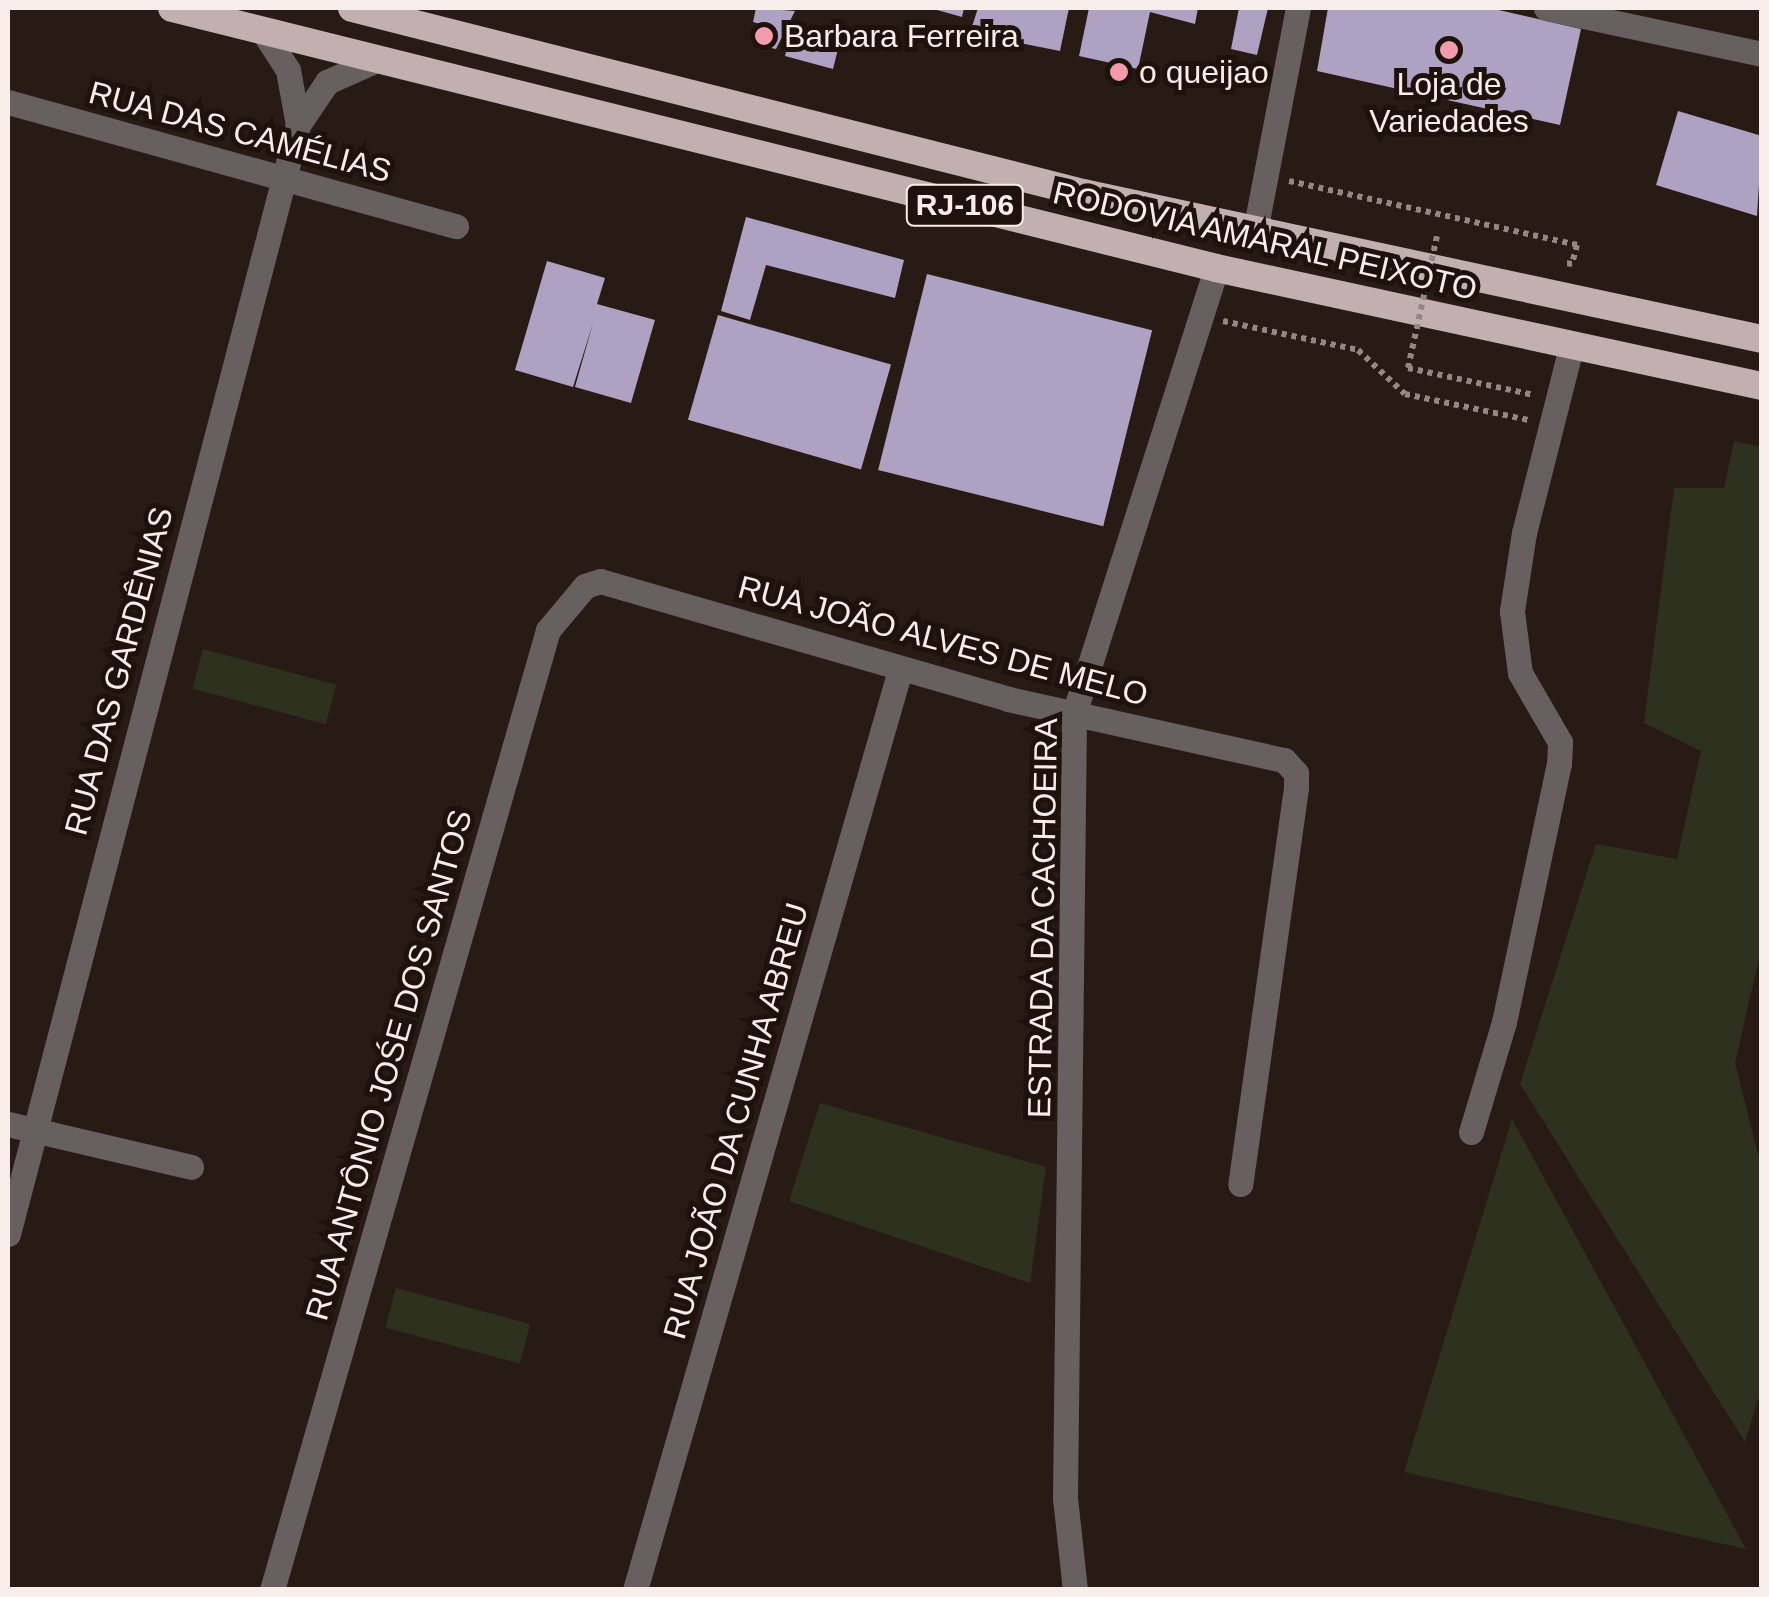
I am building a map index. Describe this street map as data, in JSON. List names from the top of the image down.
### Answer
{
  "streets": {
    "highway": ["RJ-106", "RODOVIA AMARAL PEIXOTO"],
    "street": [
      "RUA DAS CAMÉLIAS",
      "RUA JOÃO ALVES DE MELO",
      "RUA DAS GARDÊNIAS",
      "ESTRADA DA CACHOEIRA",
      "RUA ANTÔNIO JOŚE DOS SANTOS",
      "RUA JOÃO DA CUNHA ABREU"
    ]
  },
  "crossings": [
    ["RUA DAS CAMÉLIAS", "RUA DAS GARDÊNIAS"],
    ["RODOVIA AMARAL PEIXOTO", "RUA DAS GARDÊNIAS"],
    ["RODOVIA AMARAL PEIXOTO", "ESTRADA DA CACHOEIRA"],
    ["RUA JOÃO ALVES DE MELO", "ESTRADA DA CACHOEIRA"],
    ["RUA JOÃO ALVES DE MELO", "RUA ANTÔNIO JOŚE DOS SANTOS"],
    ["RUA JOÃO ALVES DE MELO", "RUA JOÃO DA CUNHA ABREU"]
  ],
  "places": ["Barbara Ferreira", "Loja de Variedades", "o queijao"]
}
